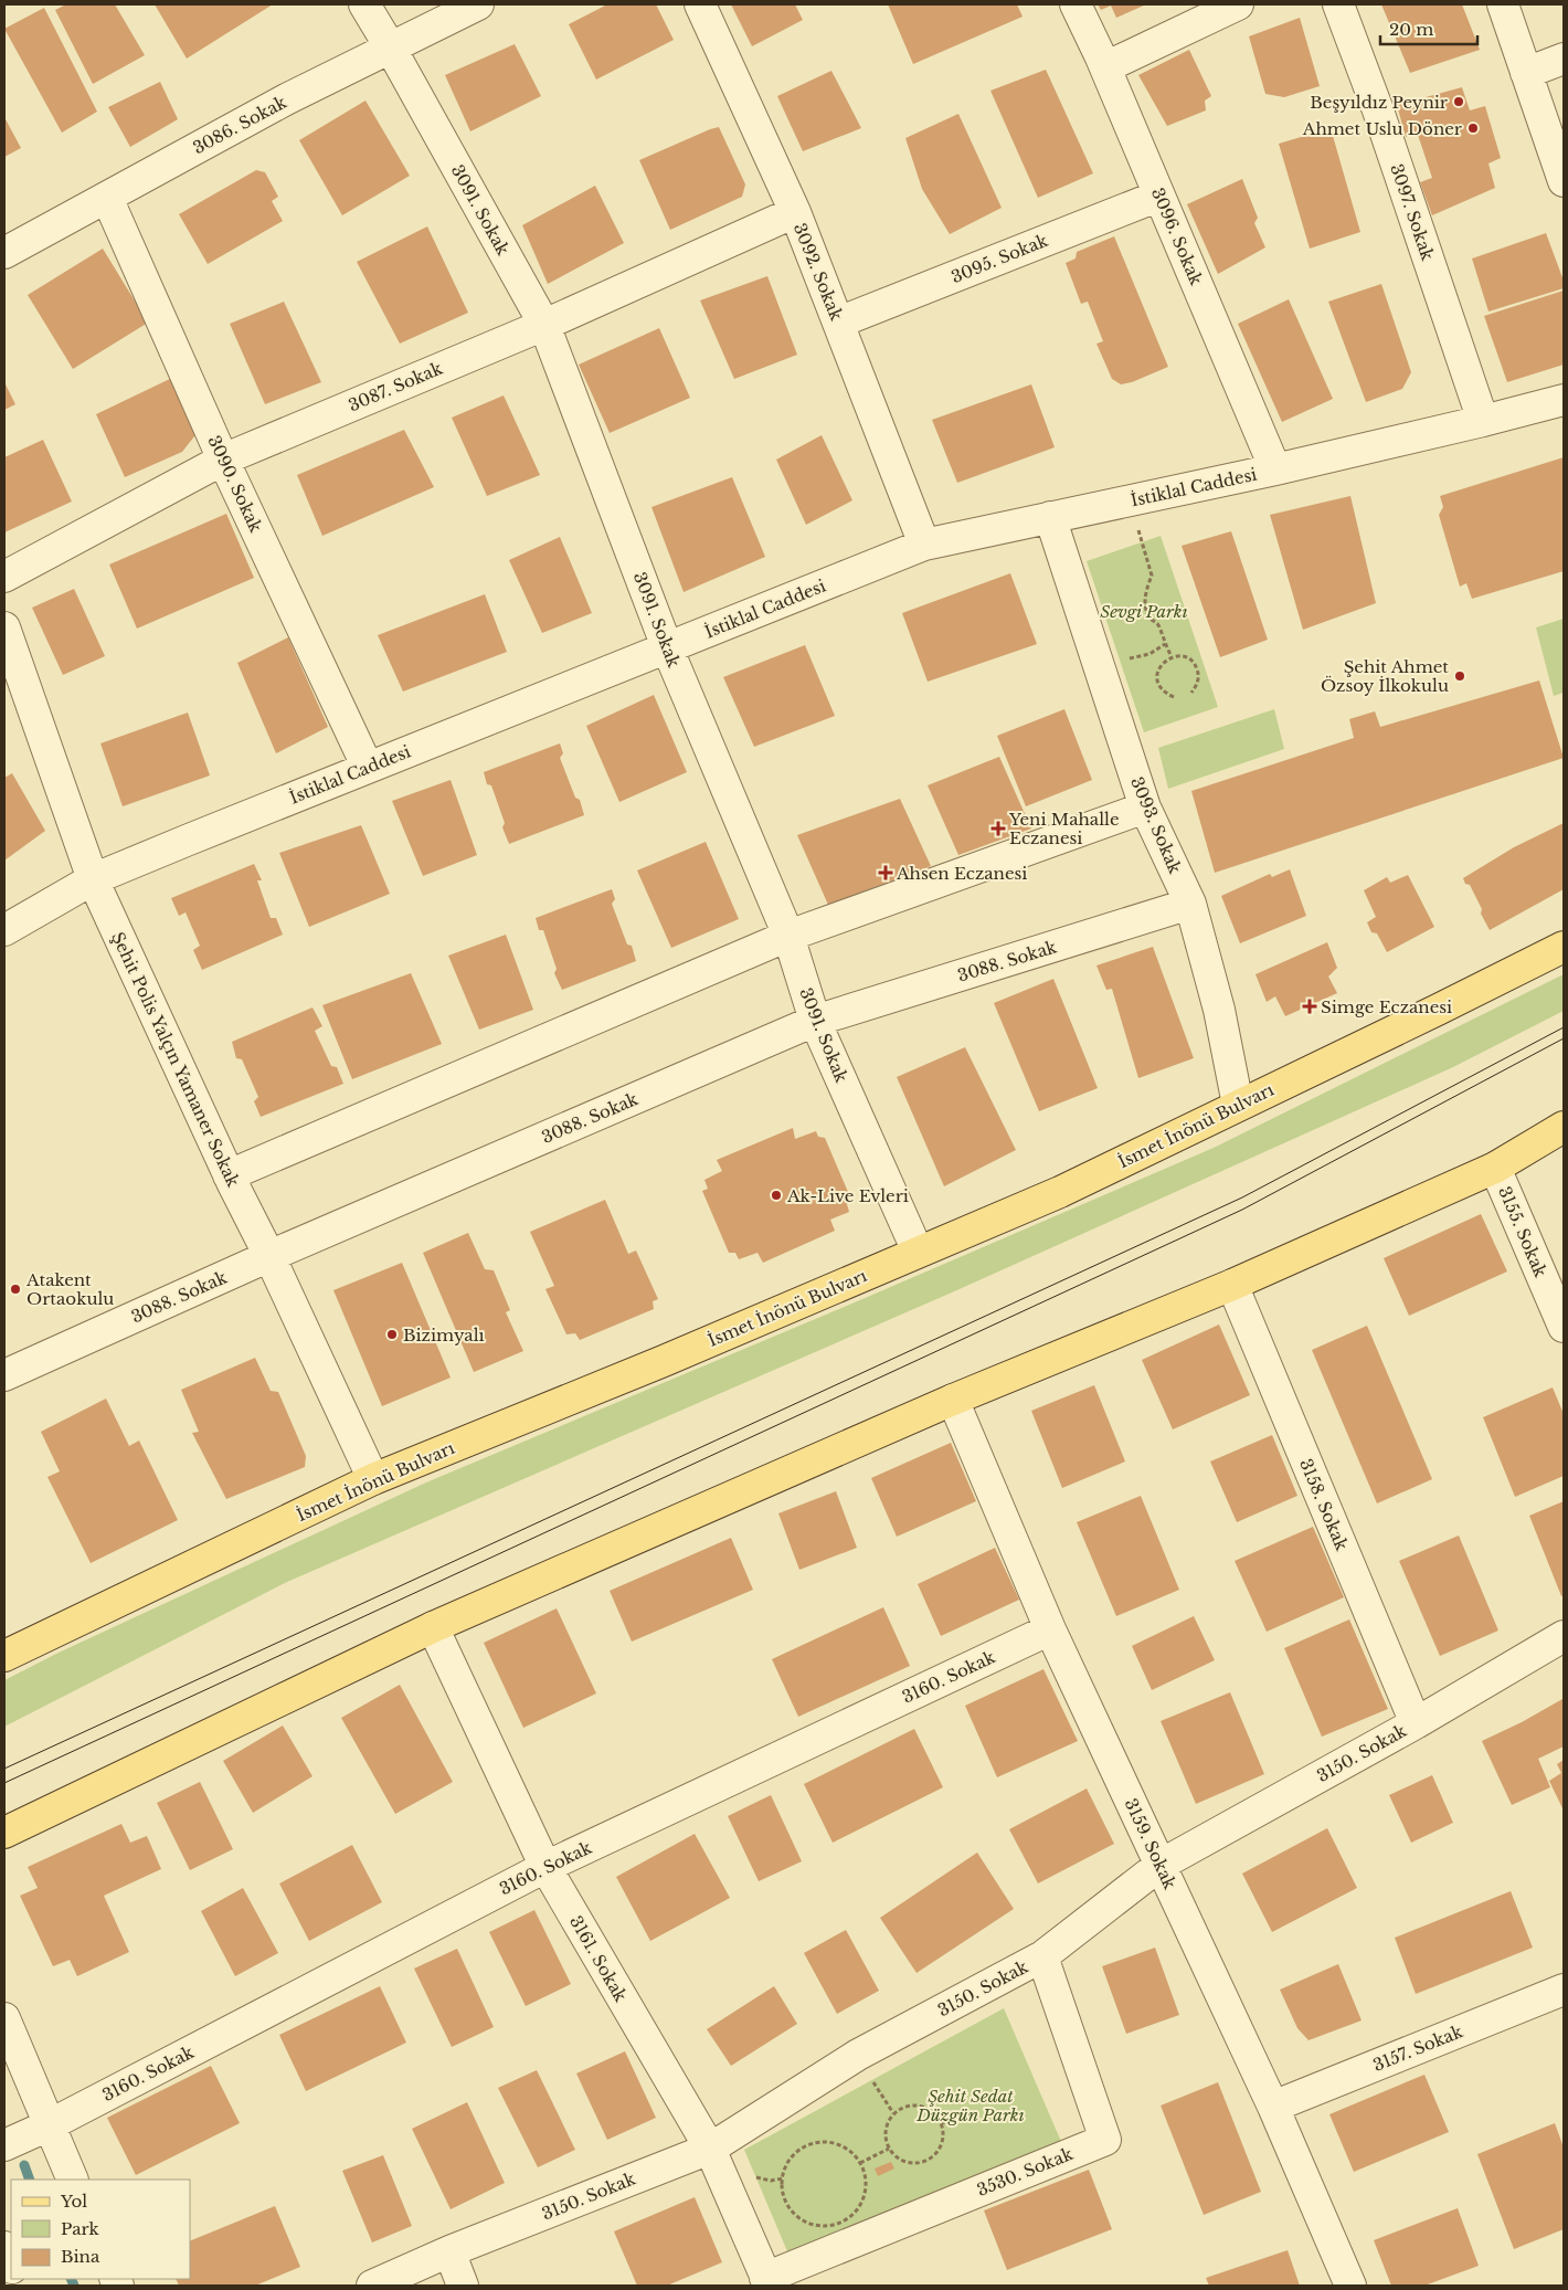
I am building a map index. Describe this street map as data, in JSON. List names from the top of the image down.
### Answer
{
  "streets": {
    "main road": ["İsmet İnönü Bulvarı"],
    "street": [
      "3086. Sokak",
      "3091. Sokak",
      "3097. Sokak",
      "3096. Sokak",
      "3095. Sokak",
      "3092. Sokak",
      "3087. Sokak",
      "3090. Sokak",
      "İstiklal Caddesi",
      "3093. Sokak",
      "3088. Sokak",
      "Şehit Polis Yalçın Yamaner Sokak",
      "3155. Sokak",
      "3158. Sokak",
      "3160. Sokak",
      "3150. Sokak",
      "3159. Sokak",
      "3161. Sokak",
      "3157. Sokak",
      "3530. Sokak"
    ]
  },
  "crossings": [
    ["3086. Sokak", "3091. Sokak"],
    ["3086. Sokak", "3090. Sokak"],
    ["3091. Sokak", "3087. Sokak"],
    ["3091. Sokak", "İstiklal Caddesi"],
    ["3091. Sokak", "3088. Sokak"],
    ["3091. Sokak", "İsmet İnönü Bulvarı"],
    ["3097. Sokak", "İstiklal Caddesi"],
    ["3096. Sokak", "3095. Sokak"],
    ["3096. Sokak", "İstiklal Caddesi"],
    ["3095. Sokak", "3092. Sokak"],
    ["3092. Sokak", "3087. Sokak"],
    ["3092. Sokak", "İstiklal Caddesi"],
    ["3087. Sokak", "3090. Sokak"],
    ["3090. Sokak", "İstiklal Caddesi"],
    ["İstiklal Caddesi", "3093. Sokak"],
    ["İstiklal Caddesi", "Şehit Polis Yalçın Yamaner Sokak"],
    ["3093. Sokak", "3088. Sokak"],
    ["3093. Sokak", "İsmet İnönü Bulvarı"],
    ["3088. Sokak", "Şehit Polis Yalçın Yamaner Sokak"],
    ["Şehit Polis Yalçın Yamaner Sokak", "İsmet İnönü Bulvarı"],
    ["3158. Sokak", "3150. Sokak"],
    ["3160. Sokak", "3159. Sokak"],
    ["3160. Sokak", "3161. Sokak"],
    ["3150. Sokak", "3159. Sokak"],
    ["3150. Sokak", "3161. Sokak"],
    ["3150. Sokak", "3530. Sokak"],
    ["3159. Sokak", "3157. Sokak"],
    ["3161. Sokak", "3530. Sokak"]
  ],
  "parks": ["Sevgi Parkı", "Şehit Sedat Düzgün Parkı"],
  "places": {
    "other": [
      "Beşyıldız Peynir",
      "Ahmet Uslu Döner",
      "Şehit Ahmet Özsoy İlkokulu",
      "Ak-Live Evleri",
      "Atakent Ortaokulu",
      "Bizimyalı"
    ],
    "health": ["Yeni Mahalle Eczanesi", "Ahsen Eczanesi", "Simge Eczanesi"]
  },
  "legend": ["Yol", "Park", "Bina"],
  "scale_bar": "20 m"
}
